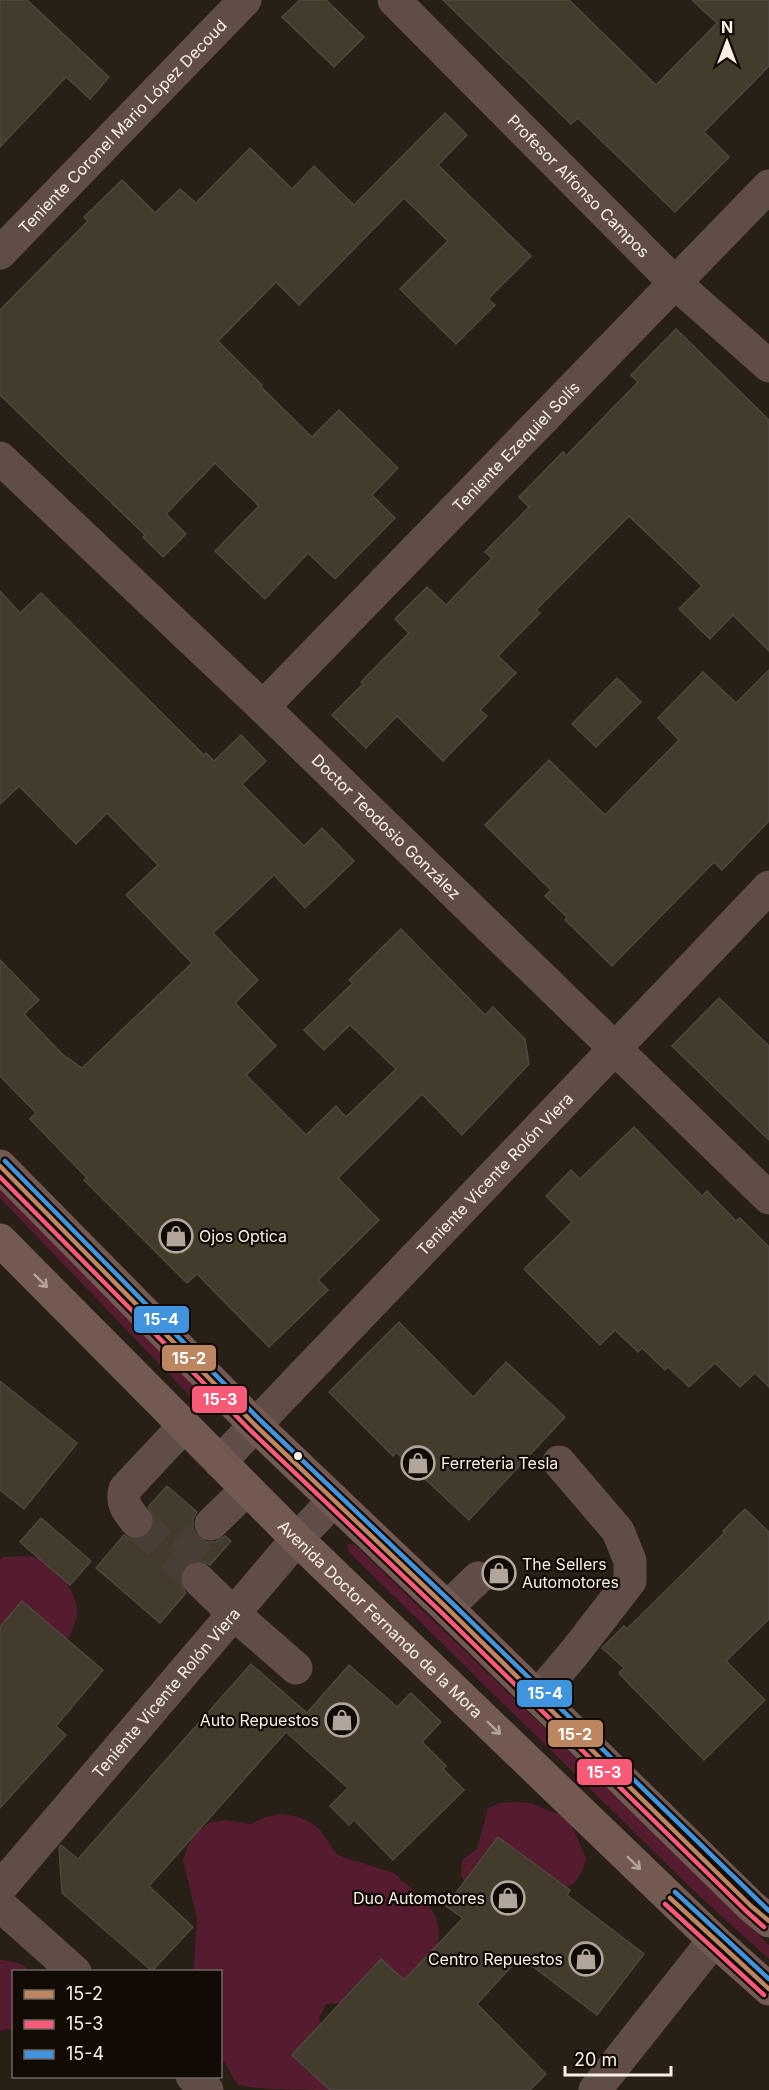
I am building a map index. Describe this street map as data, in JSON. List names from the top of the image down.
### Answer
{
  "streets": {
    "highway": ["Avenida Doctor Fernando de la Mora"],
    "street": [
      "Teniente Coronel Mario López Decoud",
      "Profesor Alfonso Campos",
      "Teniente Ezequiel Solís",
      "Doctor Teodosio González",
      "Teniente Vicente Rolón Viera"
    ]
  },
  "crossings": [
    ["Profesor Alfonso Campos", "Teniente Ezequiel Solís"],
    ["Teniente Ezequiel Solís", "Doctor Teodosio González"],
    ["Doctor Teodosio González", "Teniente Vicente Rolón Viera"],
    ["Teniente Vicente Rolón Viera", "Avenida Doctor Fernando de la Mora"]
  ],
  "places": {
    "shop": [
      "Ojos Optica",
      "Ferreteria Tesla",
      "The Sellers Automotores",
      "Auto Repuestos",
      "Duo Automotores",
      "Centro Repuestos"
    ]
  },
  "lines": ["transit line 15-4", "transit line 15-2", "transit line 15-3"],
  "legend": ["15-2", "15-3", "15-4"],
  "scale_bar": "20 m",
  "north": "top"
}
